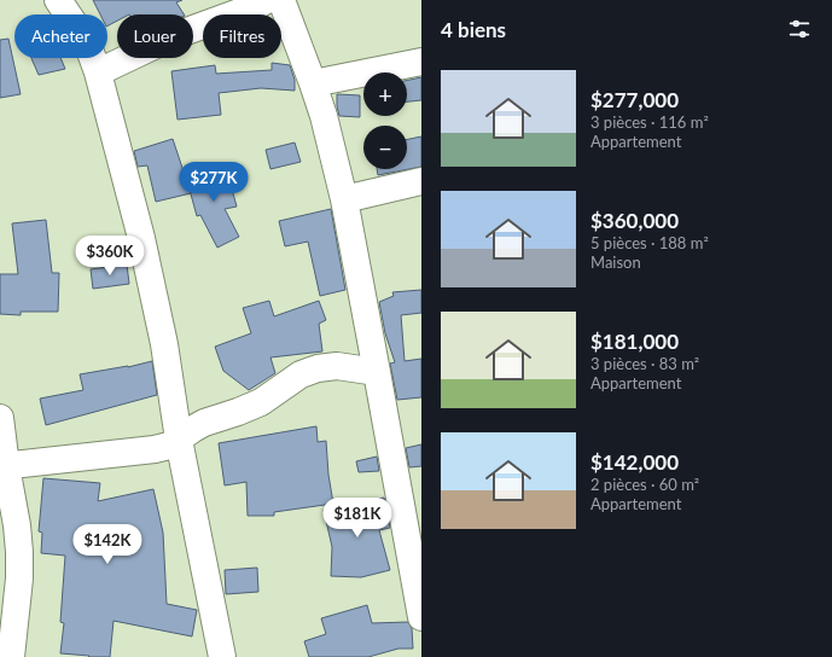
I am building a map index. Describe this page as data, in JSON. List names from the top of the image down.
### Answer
{
  "page": {
    "heading": "4 biens",
    "chip": ["Acheter", "Louer", "Filtres"],
    "list": [
      {
        "name": "$277,000",
        "note": "3 pièces · 116 m² · Appartement"
      },
      {
        "name": "$360,000",
        "note": "5 pièces · 188 m² · Maison"
      },
      {
        "name": "$181,000",
        "note": "3 pièces · 83 m² · Appartement"
      },
      {
        "name": "$142,000",
        "note": "2 pièces · 60 m² · Appartement"
      }
    ],
    "map_buttons": ["+", "−"],
    "price": [
      "$277K",
      "$360K",
      "$181K",
      "$142K"
    ]
  }
}
